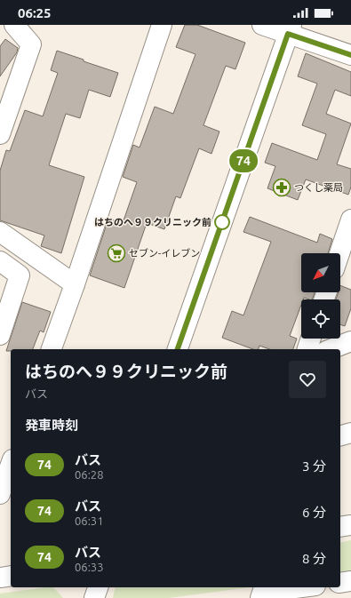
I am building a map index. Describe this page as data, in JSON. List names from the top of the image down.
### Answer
{
  "places": {
    "pharmacy": ["つくし薬局"],
    "other": ["はちのへ９９クリニック前"],
    "supermarket": ["セブン-イレブン"]
  },
  "lines": ["bus line 74"],
  "north": "bottom left",
  "page": {
    "status": "06:25",
    "on_map": "74",
    "heading": [
      ["はちのへ９９クリニック前", "バス"],
      "発車時刻"
    ],
    "list": [
      {
        "mark": "74",
        "name": "バス",
        "note": "06:28",
        "value": "3 分"
      },
      {
        "mark": "74",
        "name": "バス",
        "note": "06:31",
        "value": "6 分"
      },
      {
        "mark": "74",
        "name": "バス",
        "note": "06:33",
        "value": "8 分"
      }
    ]
  }
}
